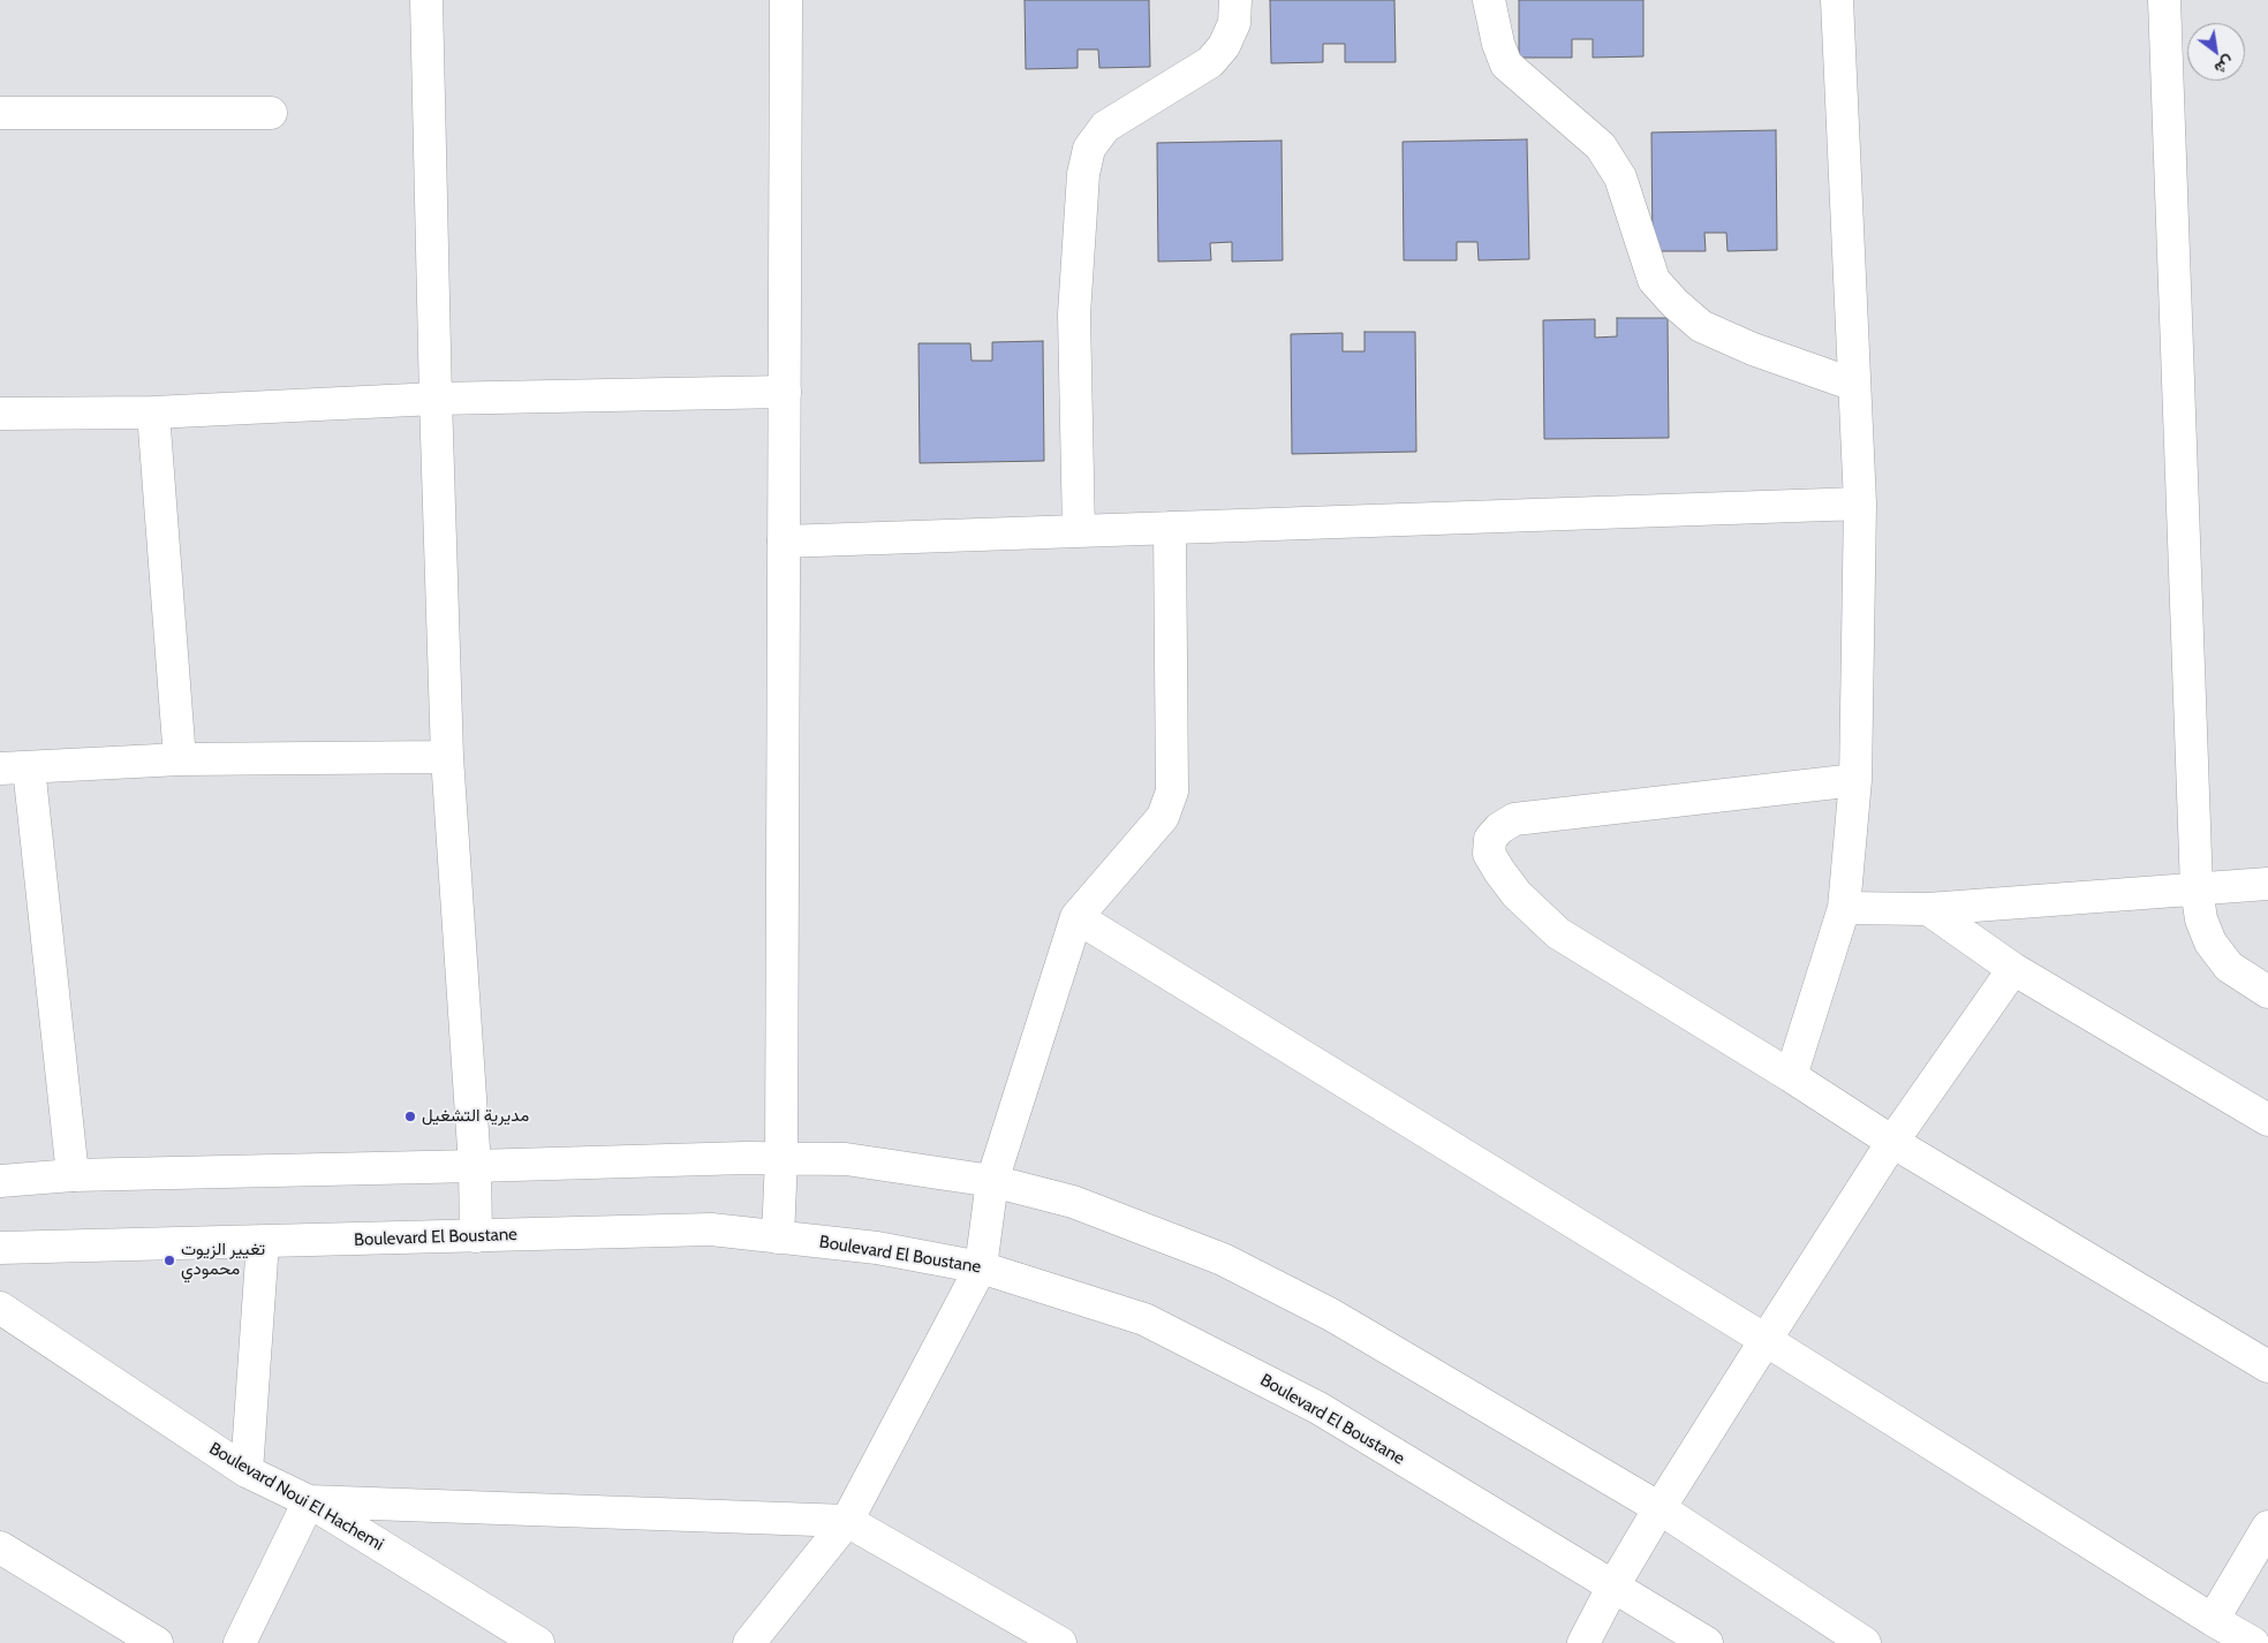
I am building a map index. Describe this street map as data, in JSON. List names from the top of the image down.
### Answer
{
  "streets": {
    "street": ["Boulevard El Boustane", "Boulevard Noui El Hachemi"]
  },
  "places": ["مديرية التشغيل", "تغيير الزيوت محمودي"],
  "north": "bottom right"
}
